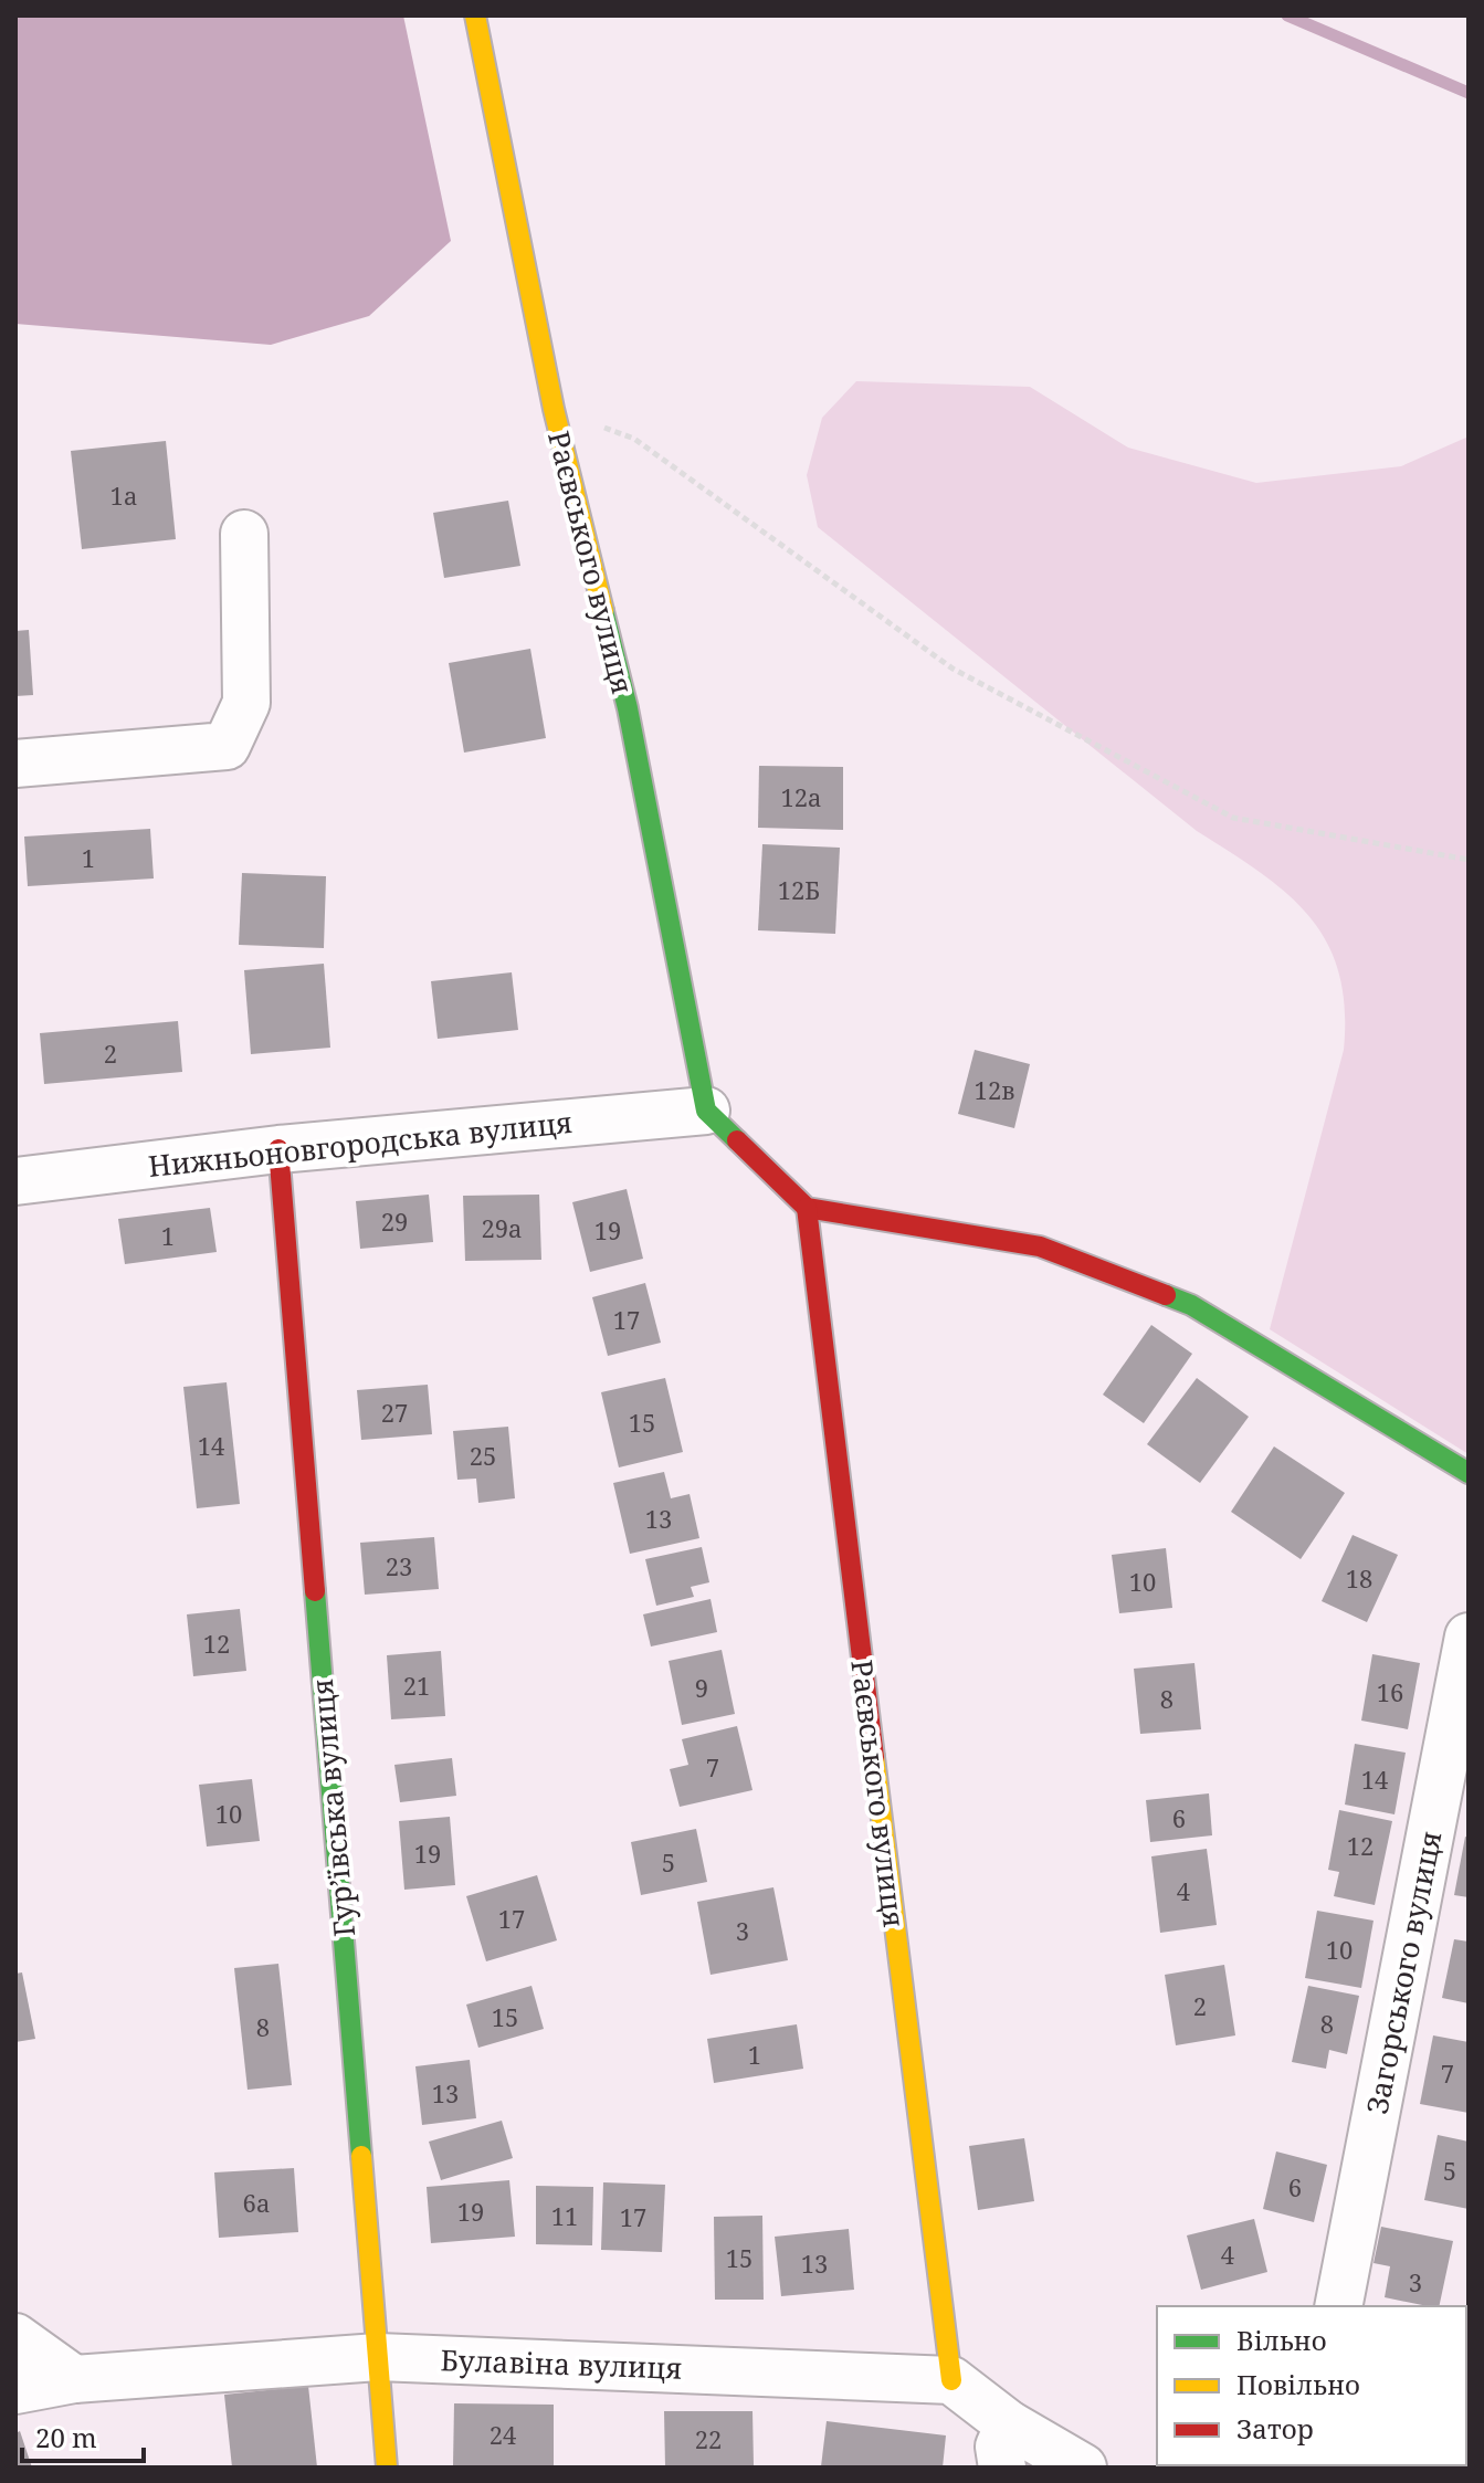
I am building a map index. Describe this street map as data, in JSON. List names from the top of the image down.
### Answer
{
  "streets": {
    "street": [
      "Раєвського вулиця",
      "Нижньоновгородська вулиця",
      "Гур’ївська вулиця",
      "Загорського вулиця",
      "Булавіна вулиця"
    ]
  },
  "crossings": [
    ["Раєвського вулиця", "Нижньоновгородська вулиця"],
    ["Раєвського вулиця", "Булавіна вулиця"],
    ["Нижньоновгородська вулиця", "Гур’ївська вулиця"],
    ["Гур’ївська вулиця", "Булавіна вулиця"]
  ],
  "house_numbers": [
    "1а",
    "12а",
    "1",
    "12Б",
    "2",
    "12в",
    "29",
    "29а",
    "19",
    "1",
    "17",
    "27",
    "15",
    "14",
    "25",
    "13",
    "23",
    "18",
    "10",
    "12",
    "21",
    "9",
    "16",
    "8",
    "7",
    "14",
    "10",
    "6",
    "12",
    "19",
    "5",
    "4",
    "17",
    "3",
    "10",
    "2",
    "15",
    "8",
    "8",
    "1",
    "7",
    "13",
    "5",
    "6",
    "6а",
    "19",
    "11",
    "17",
    "4",
    "15",
    "13",
    "3",
    "24",
    "22"
  ],
  "legend": ["Вільно", "Повільно", "Затор"],
  "scale_bar": "20 m"
}
